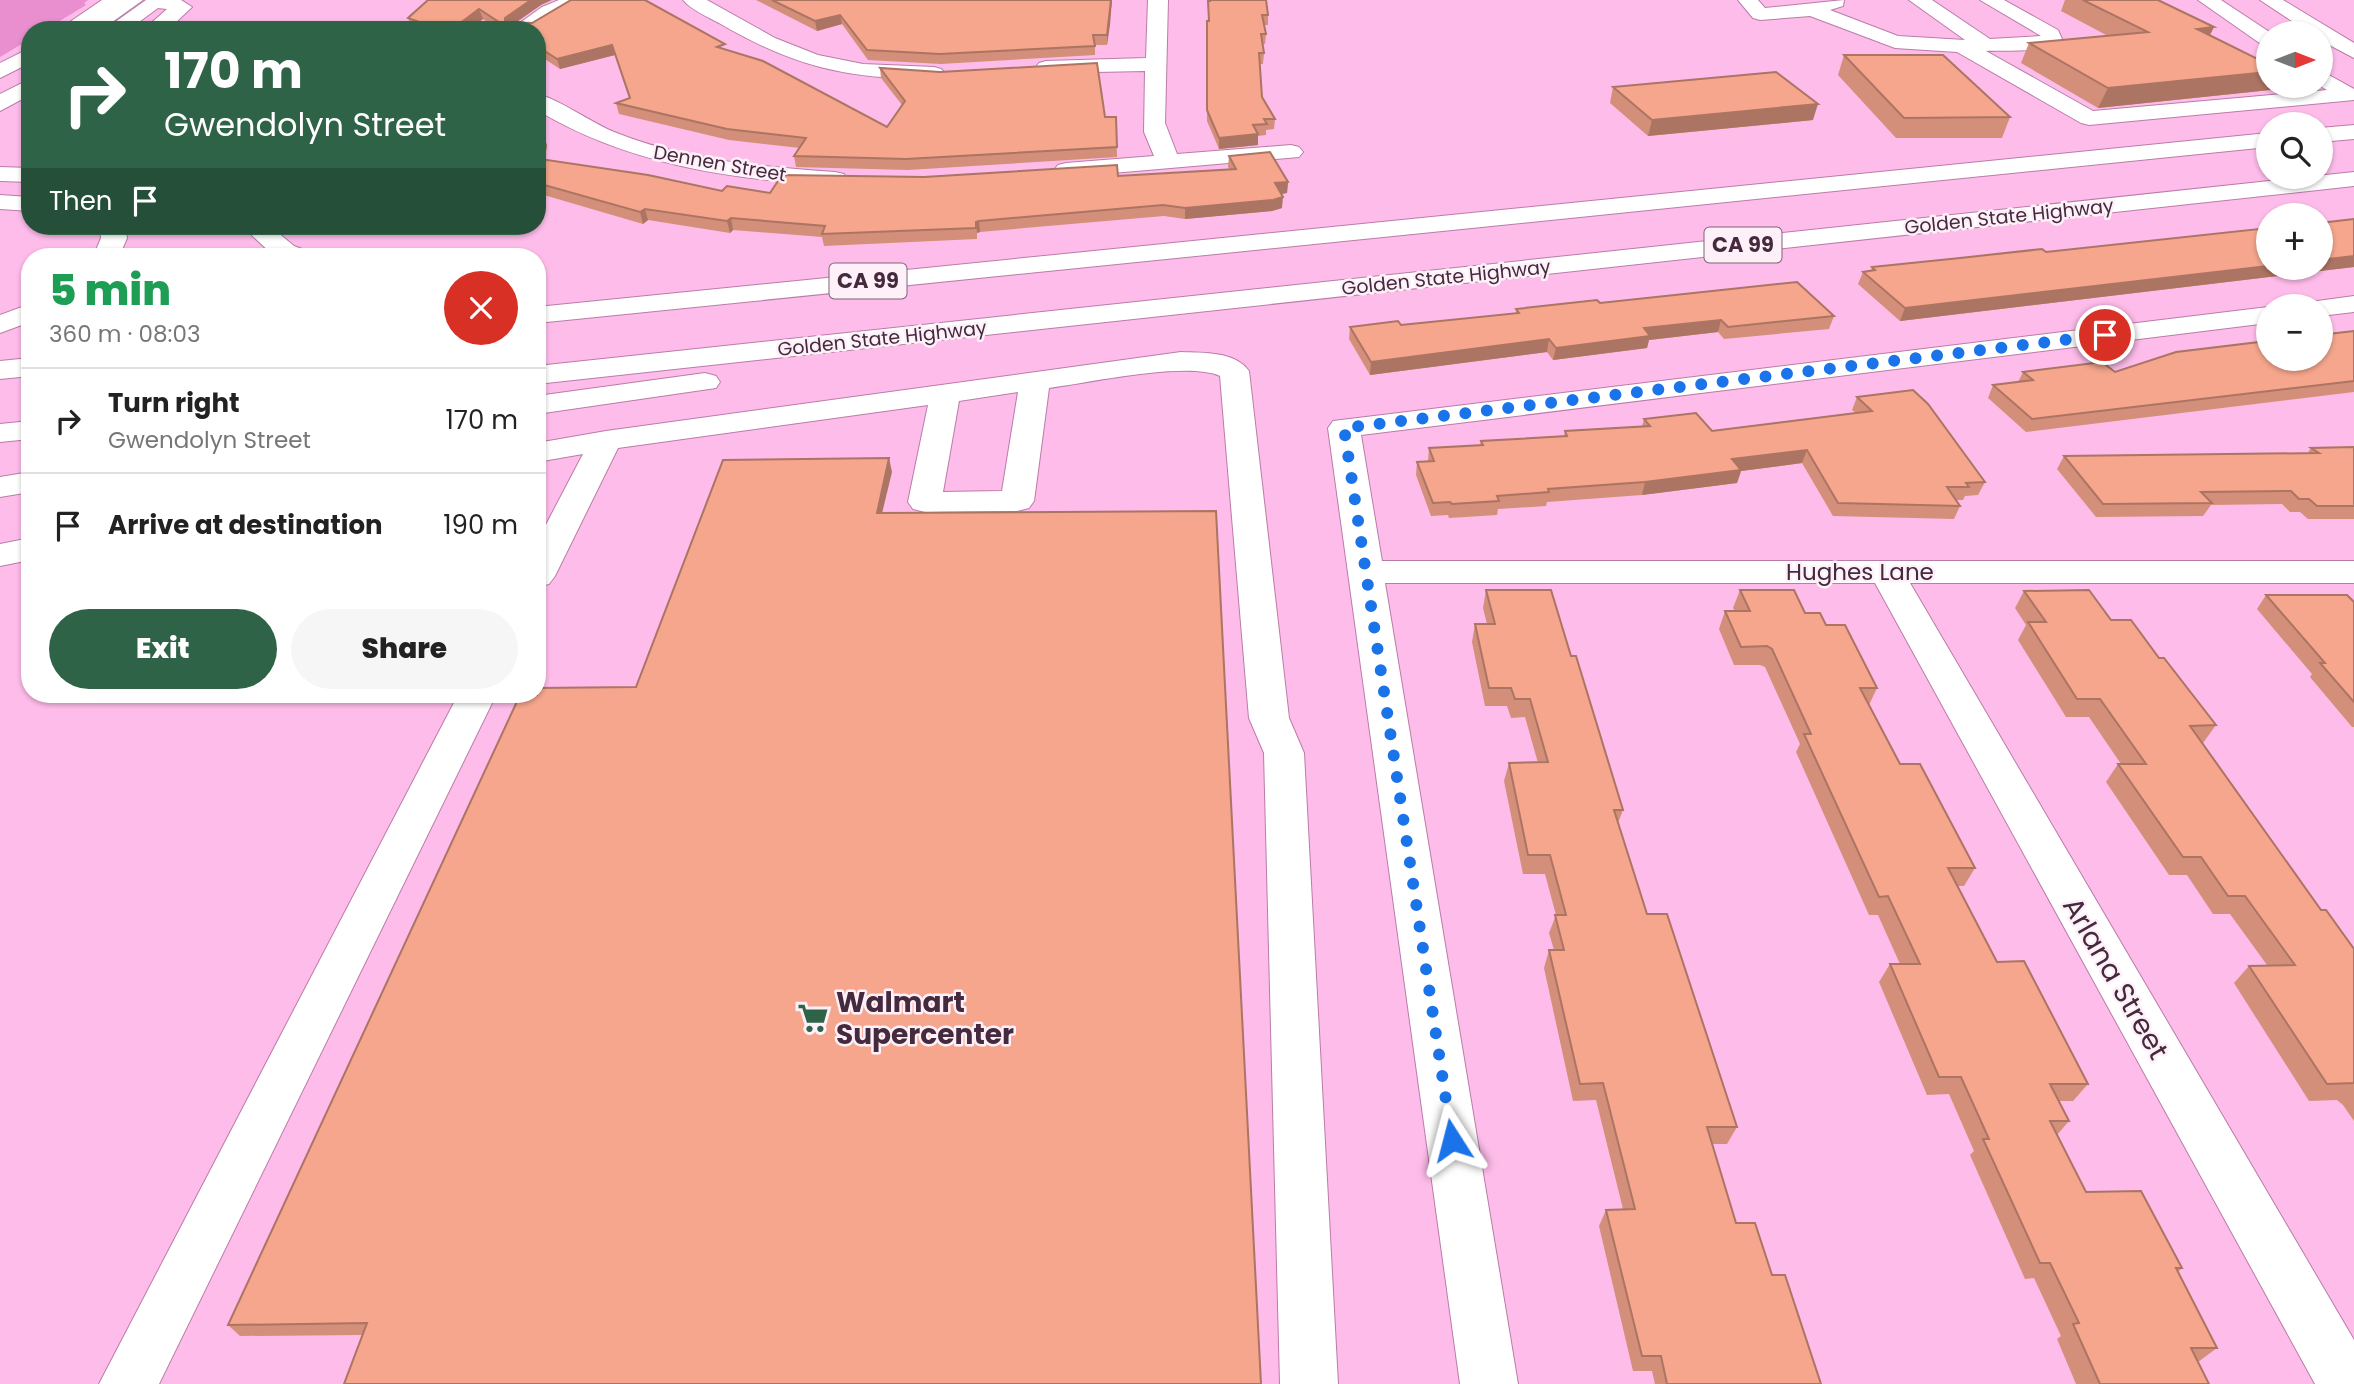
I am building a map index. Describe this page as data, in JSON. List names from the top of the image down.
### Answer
{
  "streets": {
    "main road": [
      "Dennen Street",
      "Golden State Highway",
      "CA 99",
      "Hughes Lane",
      "Arlana Street"
    ]
  },
  "crossings": [
    ["Hughes Lane", "Arlana Street"]
  ],
  "places": {
    "supermarket": ["Walmart Supercenter"]
  },
  "north": "right",
  "page": {
    "map_buttons": ["+", "−"],
    "turn": ["170 m", "Gwendolyn Street"],
    "then": "Then",
    "heading": ["5 min", "360 m · 08:03"],
    "list": [
      {
        "name": "Turn right",
        "note": "Gwendolyn Street",
        "value": "170 m"
      },
      {
        "name": "Arrive at destination",
        "value": "190 m"
      }
    ],
    "buttons": ["Exit", "Share"]
  }
}
